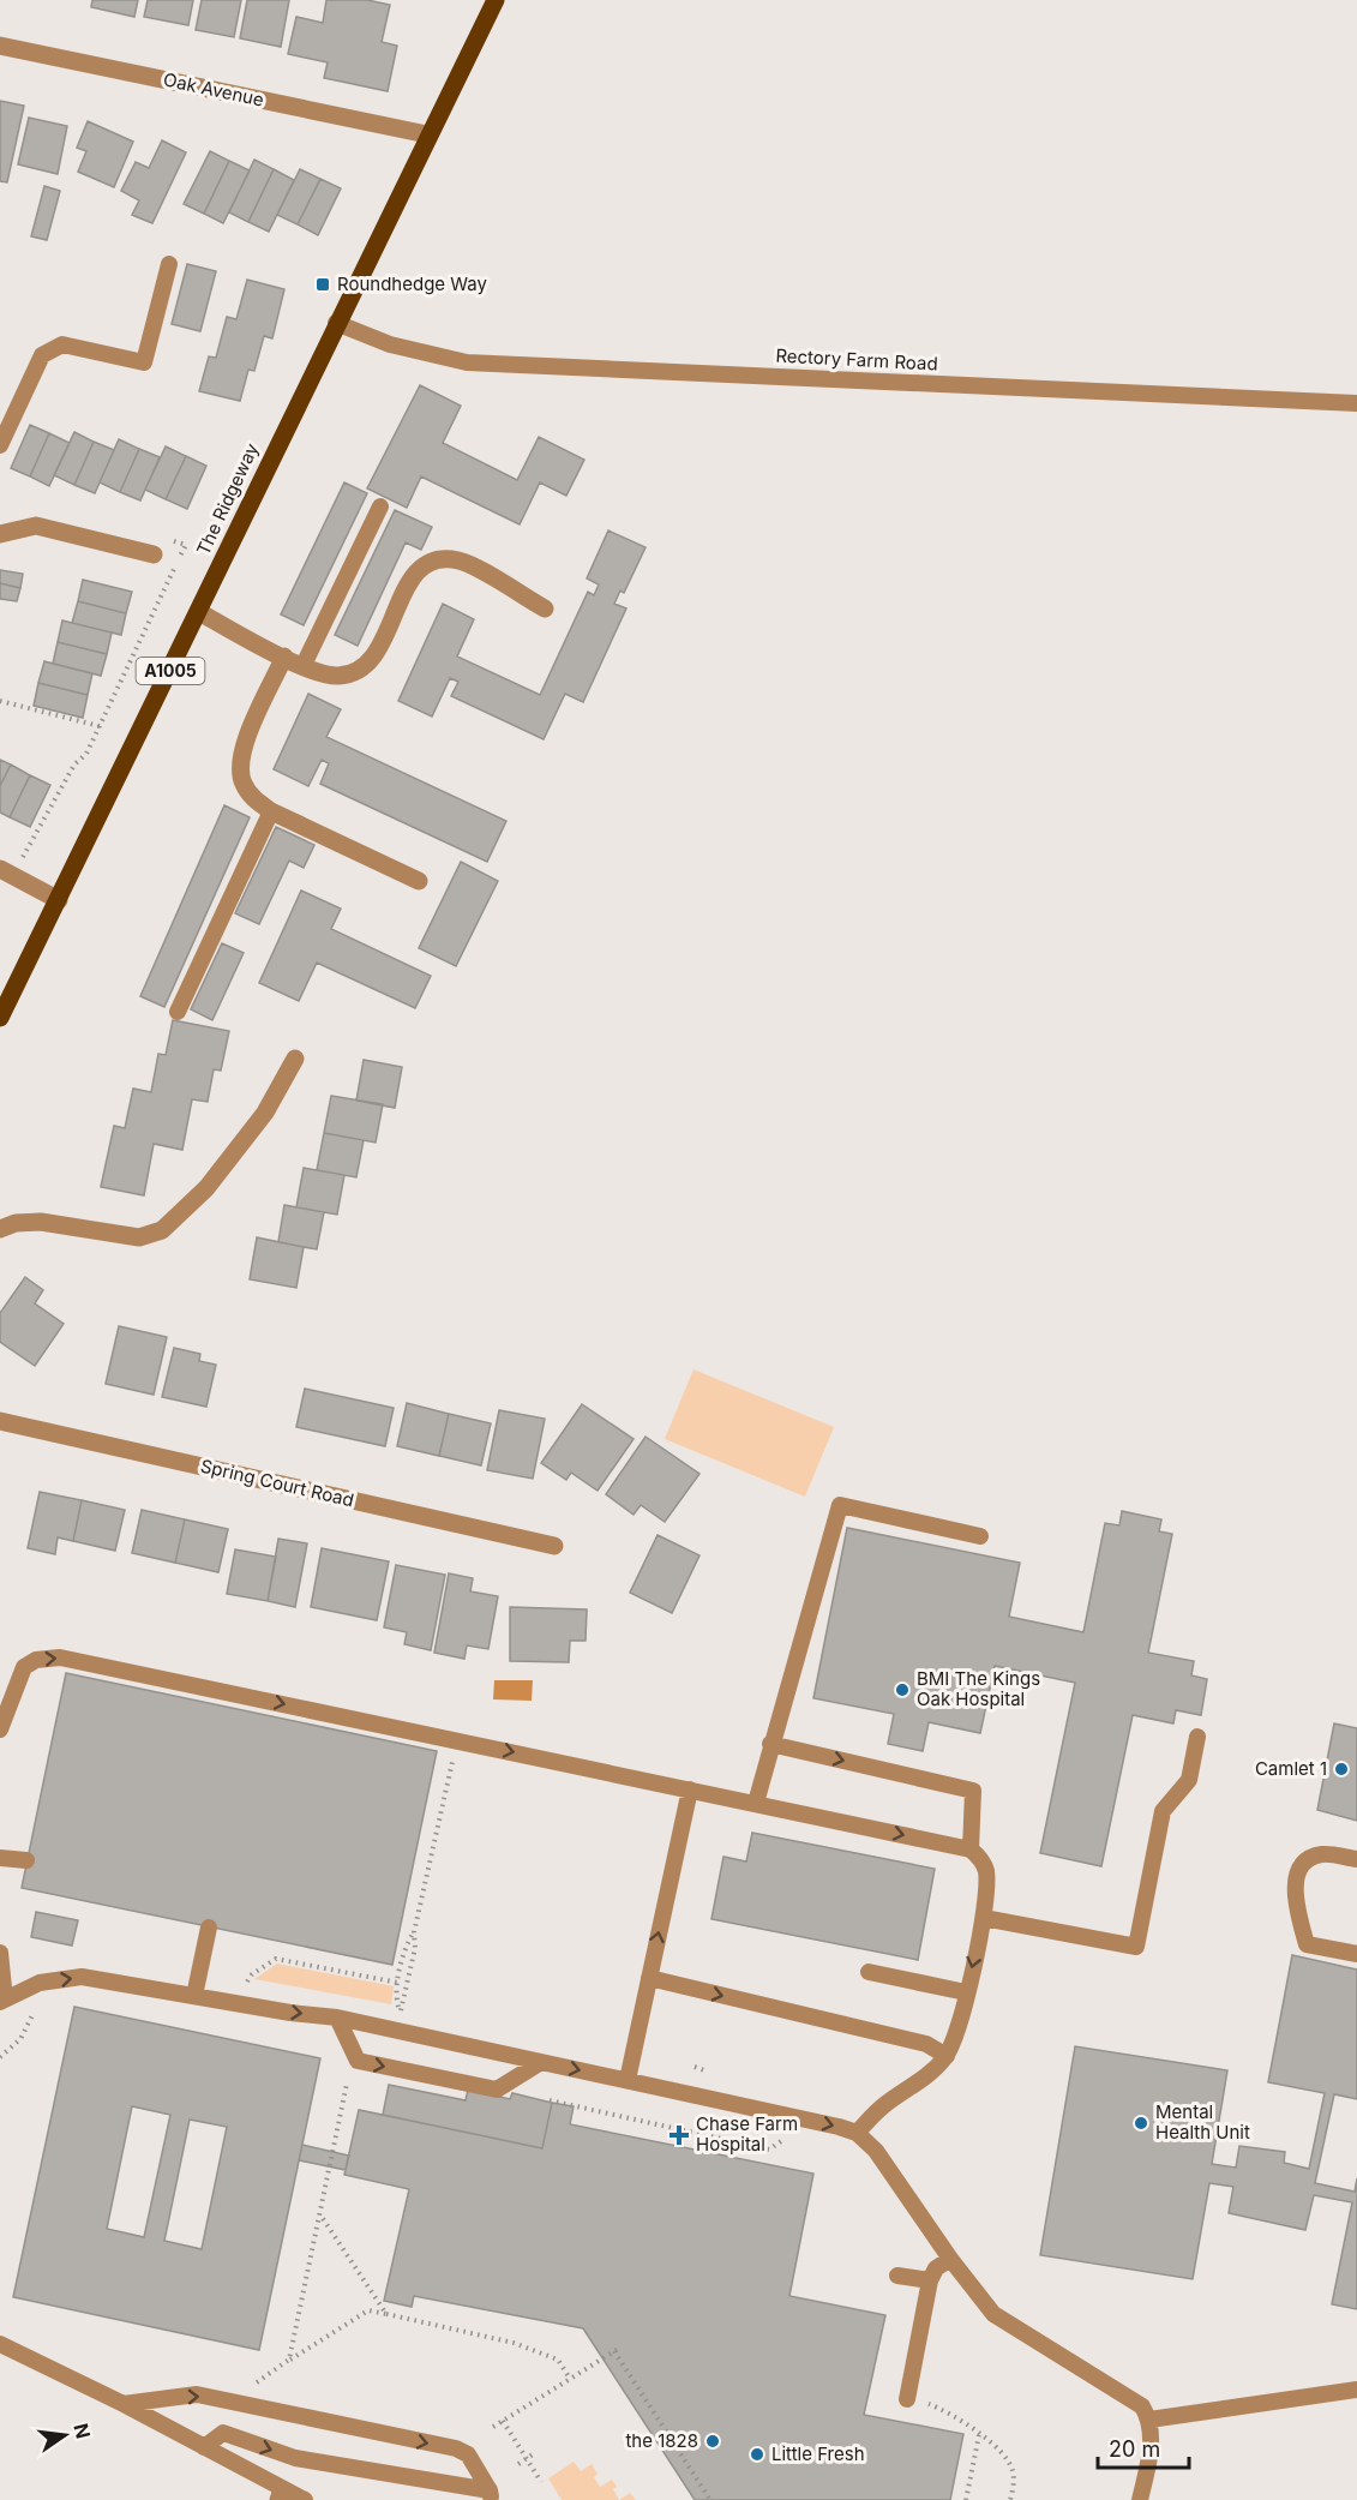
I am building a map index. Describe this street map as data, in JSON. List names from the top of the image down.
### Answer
{
  "streets": {
    "main road": ["The Ridgeway", "A1005"],
    "street": ["Oak Avenue", "Spring Court Road"],
    "lane": ["Rectory Farm Road"]
  },
  "crossings": [
    ["Oak Avenue", "The Ridgeway"],
    ["Rectory Farm Road", "The Ridgeway"]
  ],
  "places": {
    "transit": ["Roundhedge Way"],
    "other": [
      "BMI The Kings Oak Hospital",
      "Camlet 1",
      "Mental Health Unit",
      "the 1828",
      "Little Fresh"
    ],
    "health": ["Chase Farm Hospital"]
  },
  "scale_bar": "20 m",
  "north": "right"
}
